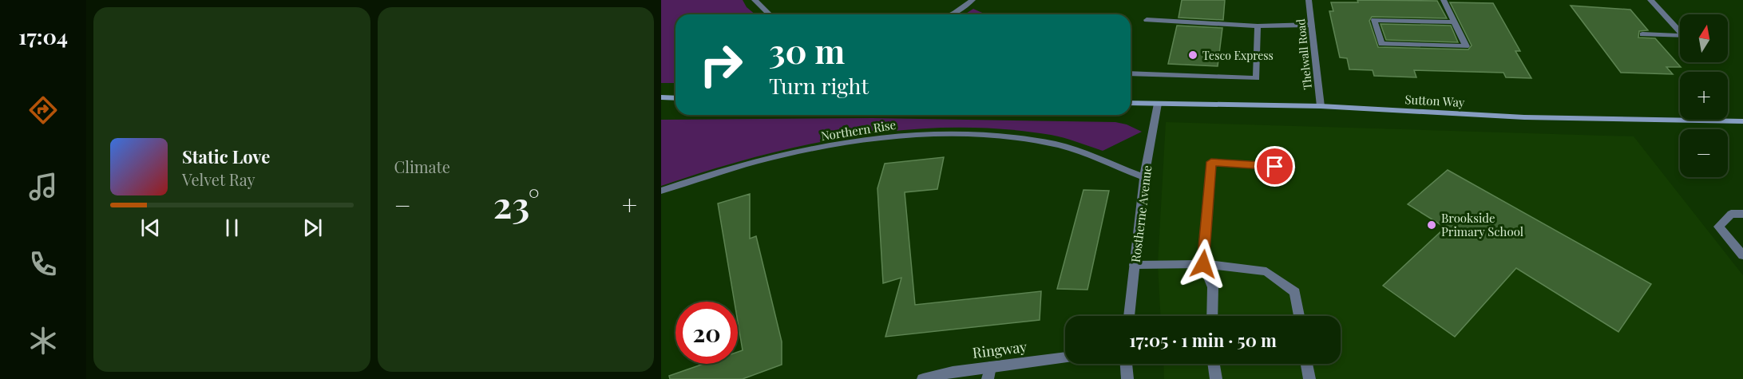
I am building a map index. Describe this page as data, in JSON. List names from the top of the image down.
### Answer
{
  "streets": {
    "main road": ["Sutton Way"],
    "street": [
      "Thelwall Road",
      "Northern Rise",
      "Rostherne Avenue",
      "Ringway"
    ]
  },
  "crossings": [
    ["Thelwall Road", "Sutton Way"],
    ["Sutton Way", "Rostherne Avenue"],
    ["Northern Rise", "Rostherne Avenue"]
  ],
  "places": ["Tesco Express", "Brookside Primary School"],
  "north": "top",
  "page": {
    "tabs": "17:04",
    "tile": "Climate",
    "map_buttons": ["+", "−"],
    "turn": ["30 m", "Turn right"],
    "song": ["Static Love", "Velvet Ray"],
    "heat": ["−", "23°", "+"],
    "limit": "20",
    "trip": "17:05 · 1 min · 50 m"
  }
}
